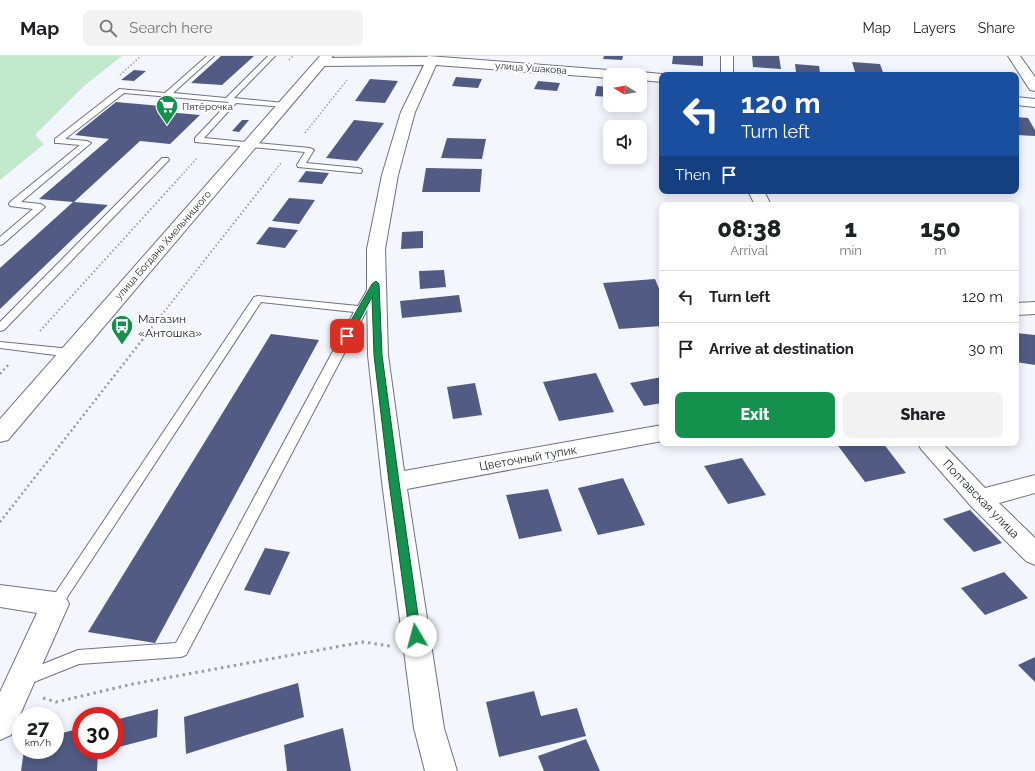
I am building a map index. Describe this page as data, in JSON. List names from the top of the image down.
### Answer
{
  "streets": {
    "street": [
      "улица Ушакова",
      "улица Богдана Хмельницкого",
      "Цветочный тупик",
      "Полтавская улица"
    ]
  },
  "crossings": [
    ["улица Ушакова", "улица Богдана Хмельницкого"]
  ],
  "places": {
    "supermarket": ["Пятёрочка"],
    "bus stop": ["Магазин «Антошка»"]
  },
  "north": "left",
  "page": {
    "header": "Map",
    "search": "Search here",
    "nav": ["Map", "Layers", "Share"],
    "turn": ["120 m", "Turn left"],
    "then": "Then",
    "eta": [
      "08:38",
      "Arrival",
      "1",
      "min",
      "150",
      "m"
    ],
    "list": [
      {
        "name": "Turn left",
        "value": "120 m"
      },
      {
        "name": "Arrive at destination",
        "value": "30 m"
      }
    ],
    "buttons": ["Exit", "Share"],
    "speed": "27 km/h",
    "limit": "30"
  }
}
